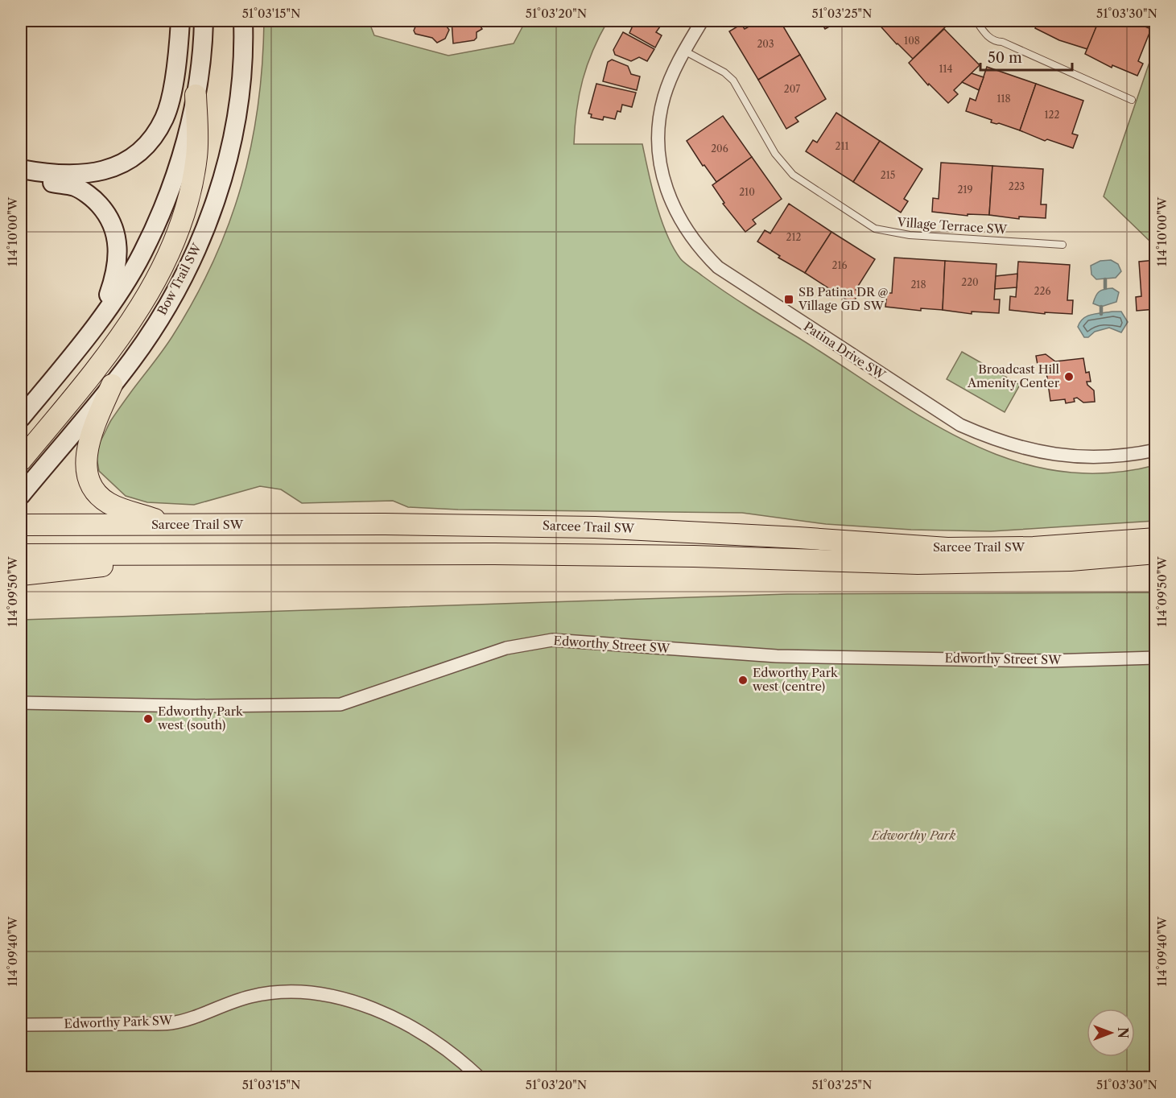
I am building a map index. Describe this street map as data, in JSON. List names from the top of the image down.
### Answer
{
  "streets": {
    "highway": ["Sarcee Trail SW"],
    "main road": ["Bow Trail SW"],
    "street": ["Patina Drive SW", "Edworthy Street SW", "Edworthy Park SW"],
    "lane": ["Village Terrace SW"]
  },
  "crossings": [
    ["Village Terrace SW", "Patina Drive SW"]
  ],
  "parks": ["Edworthy Park"],
  "places": {
    "transit": ["SB Patina DR @ Village GD SW"],
    "other": ["Broadcast Hill Amenity Center", "Edworthy Park west (centre)", "Edworthy Park west (south)"]
  },
  "house_numbers": [
    "108",
    "203",
    "114",
    "207",
    "118",
    "122",
    "211",
    "206",
    "215",
    "223",
    "219",
    "210",
    "212",
    "216",
    "220",
    "218",
    "226"
  ],
  "scale_bar": "50 m",
  "north": "right",
  "coordinates": [
    "51°03'15\"N",
    "51°03'20\"N",
    "51°03'25\"N",
    "51°03'30\"N",
    "114°10'00\"W",
    "114°09'50\"W",
    "114°09'40\"W"
  ]
}
